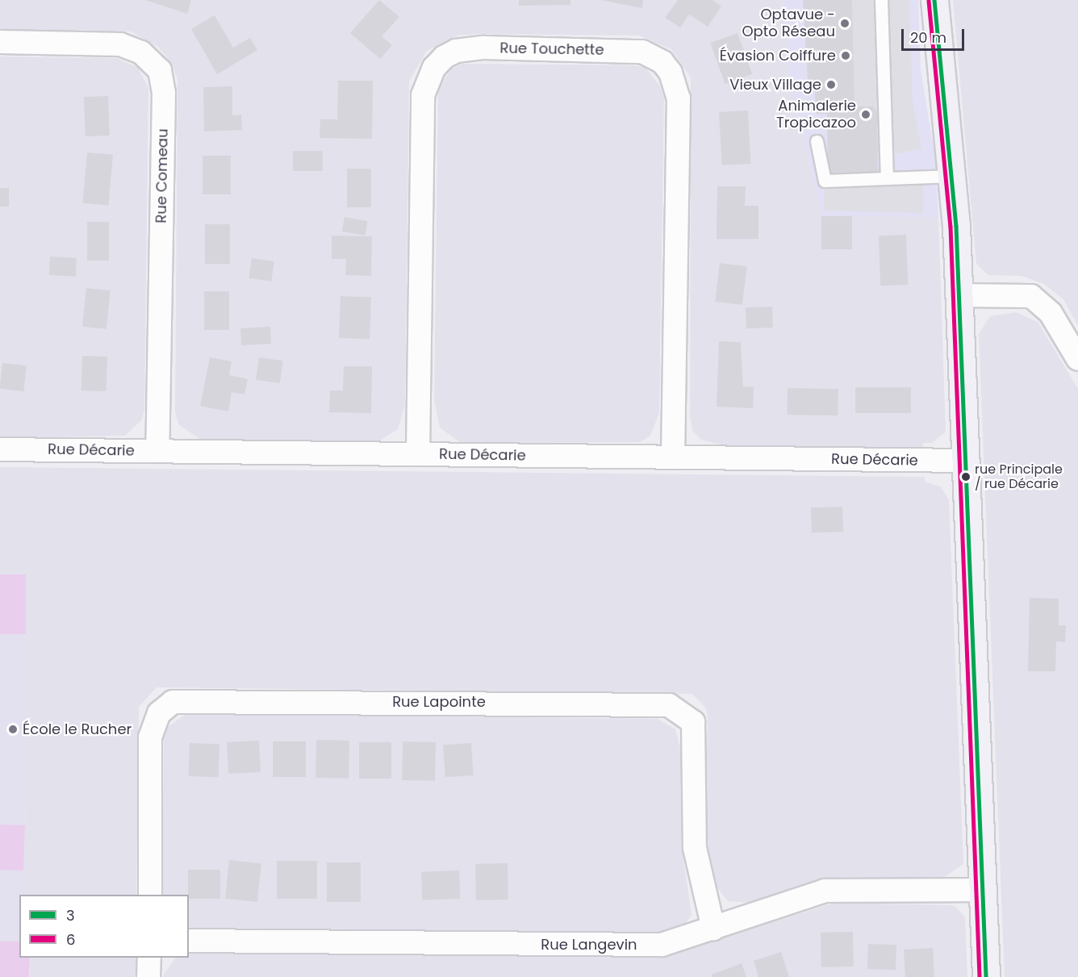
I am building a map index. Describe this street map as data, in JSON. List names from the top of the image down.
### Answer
{
  "streets": {
    "street": [
      "Rue Touchette",
      "Rue Comeau",
      "Rue Décarie",
      "Rue Lapointe",
      "Rue Langevin"
    ]
  },
  "crossings": [
    ["Rue Touchette", "Rue Décarie"],
    ["Rue Comeau", "Rue Décarie"],
    ["Rue Lapointe", "Rue Langevin"]
  ],
  "places": [
    "Optavue - Opto Réseau",
    "Évasion Coiffure",
    "Vieux Village",
    "Animalerie Tropicazoo",
    "rue Principale / rue Décarie",
    "École le Rucher"
  ],
  "lines": ["transit line 3", "transit line 6"],
  "legend": ["3", "6"],
  "scale_bar": "20 m"
}
